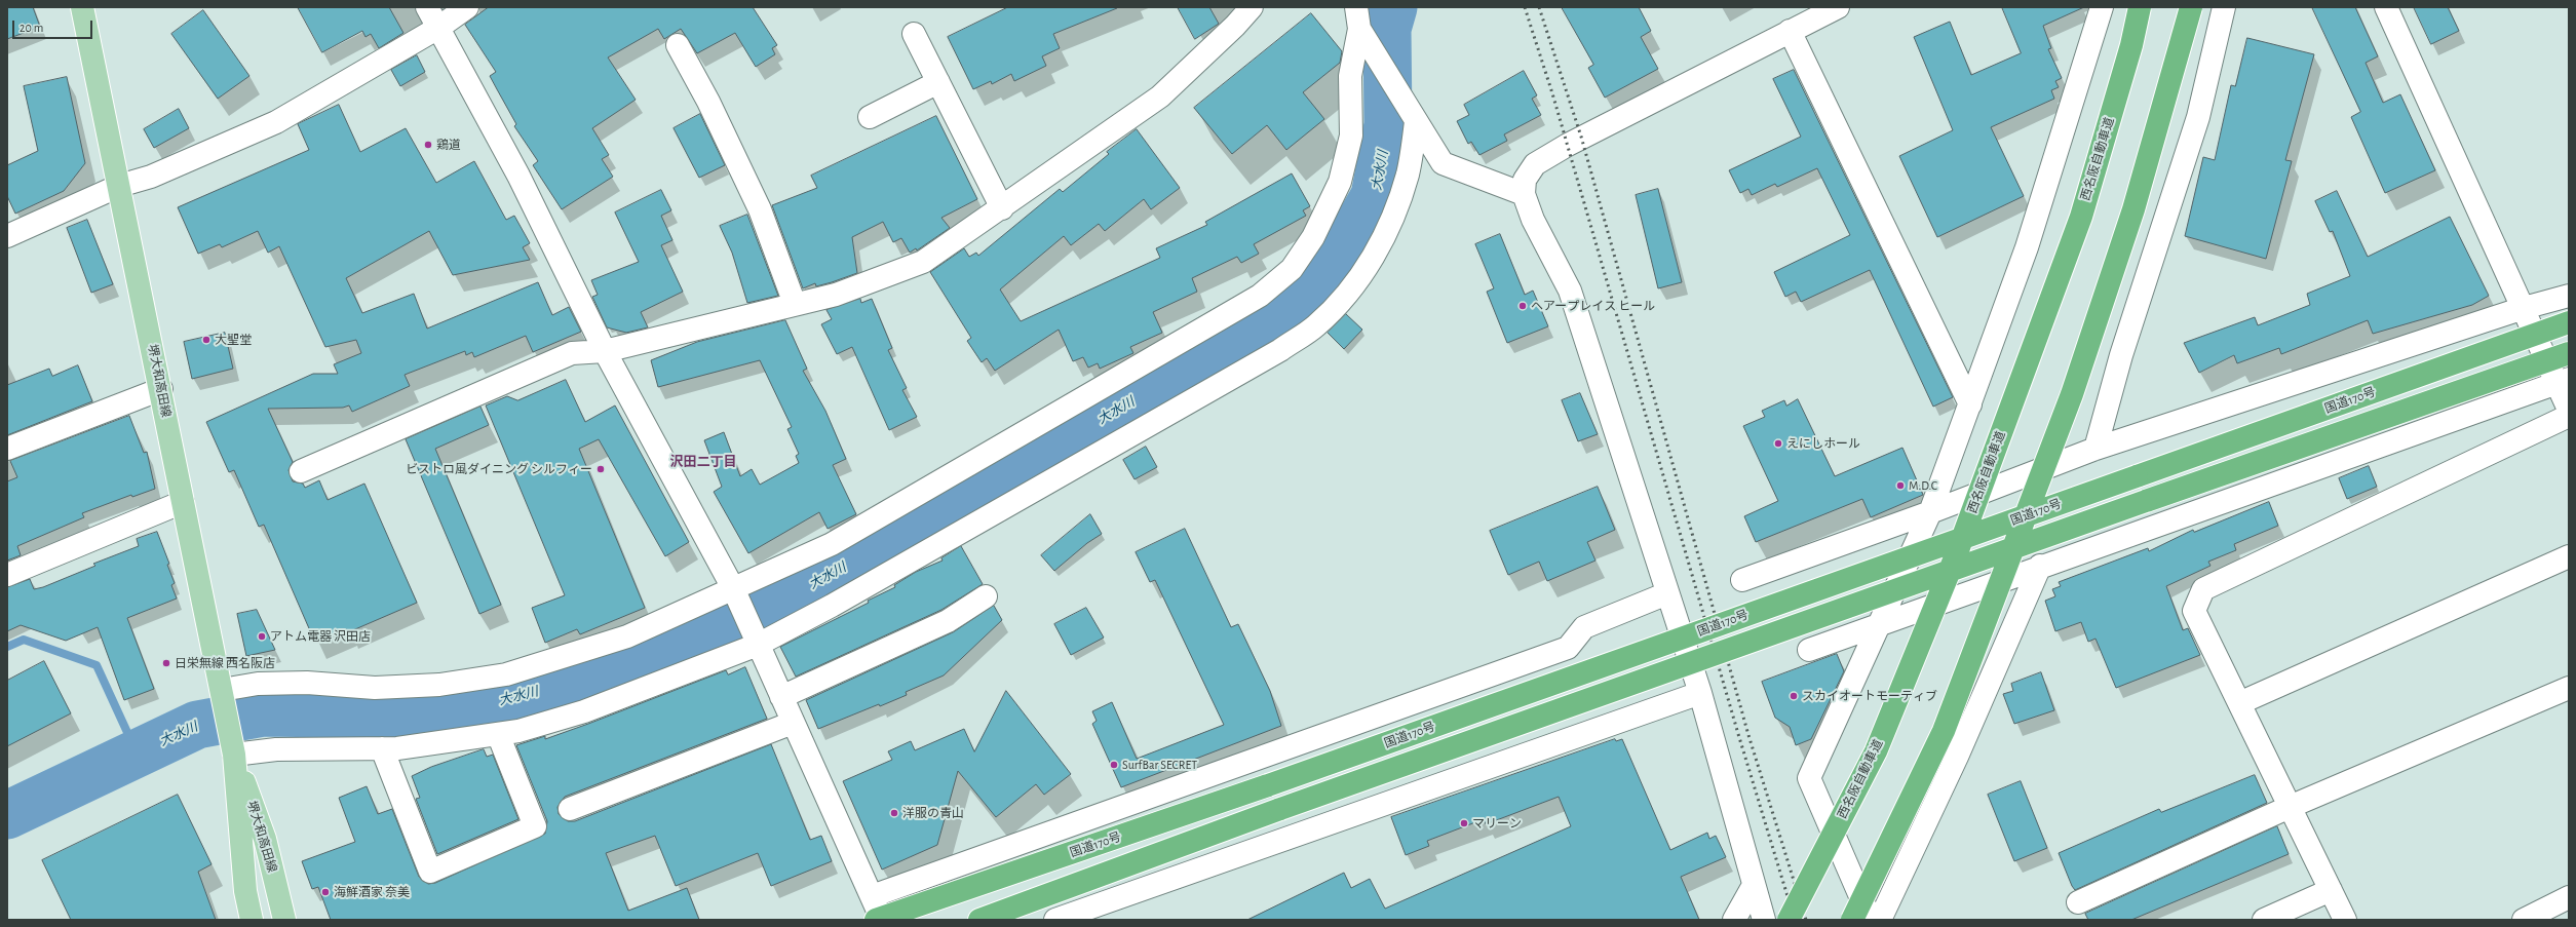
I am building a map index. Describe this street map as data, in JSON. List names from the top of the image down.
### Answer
{
  "streets": {
    "highway": ["西名阪自動車道", "国道170号"],
    "main road": ["堺大和高田線"]
  },
  "districts": ["沢田二丁目"],
  "water": ["大水川"],
  "places": [
    "鶏道",
    "ヘアープレイス ヒール",
    "大聖堂",
    "えにしホール",
    "ビストロ風ダイニング シルフィー",
    "M.D.C",
    "アトム電器 沢田店",
    "日栄無線 西名阪店",
    "スカイオートモーティブ",
    "SurfBar SECRET",
    "洋服の青山",
    "マリーン",
    "海鮮酒家 奈美"
  ],
  "scale_bar": "20 m"
}
